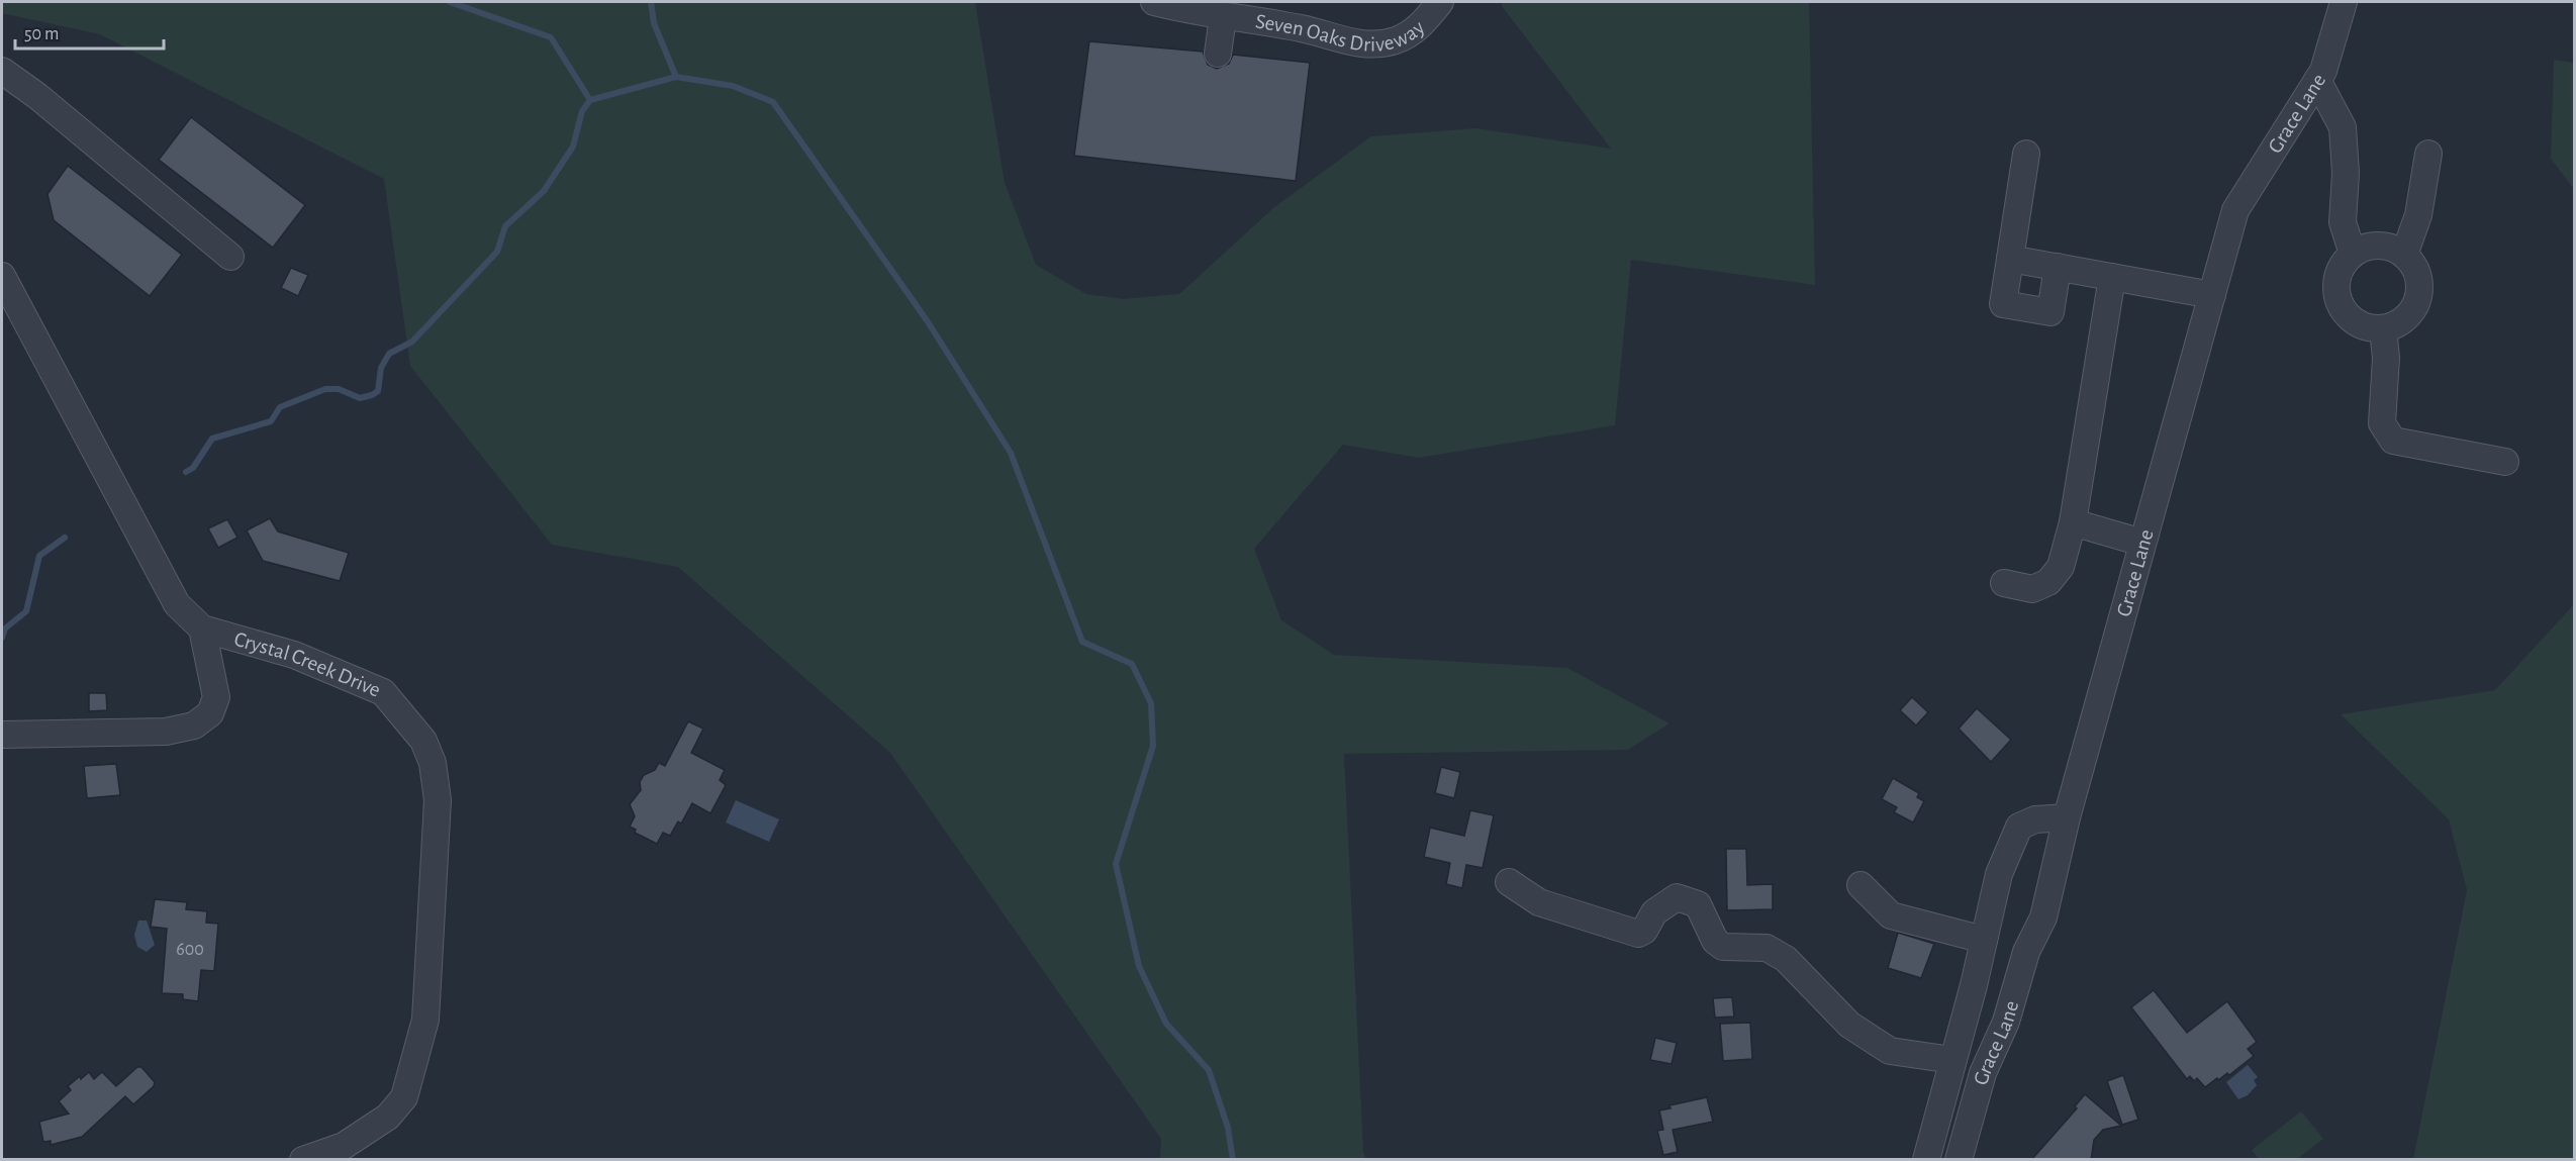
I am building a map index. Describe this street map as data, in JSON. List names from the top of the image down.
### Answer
{
  "streets": {
    "street": ["Seven Oaks Driveway", "Grace Lane", "Crystal Creek Drive"]
  },
  "house_numbers": ["600"],
  "scale_bar": "50 m"
}
